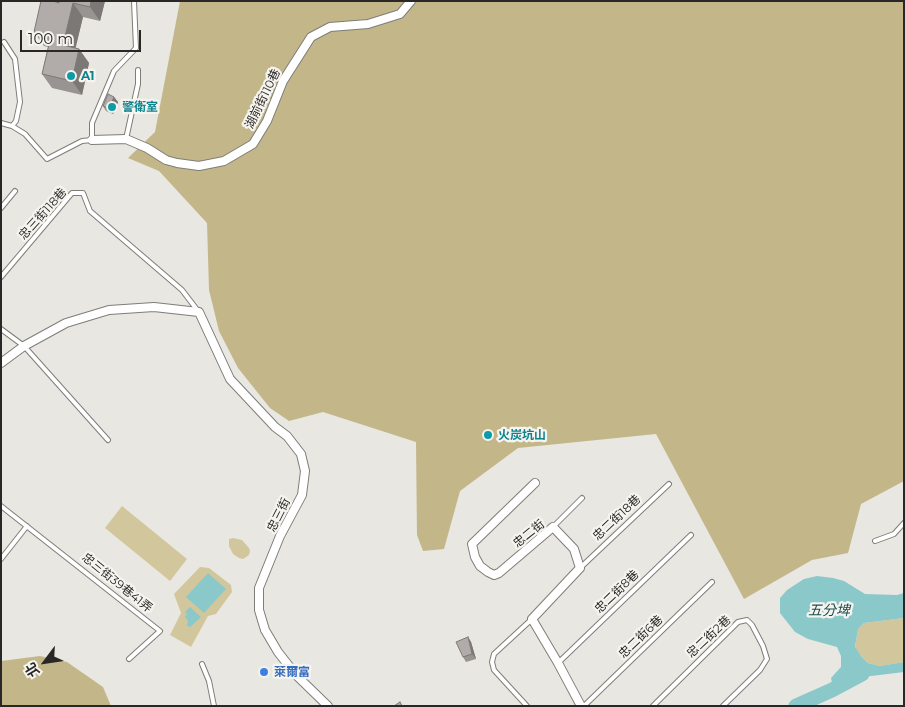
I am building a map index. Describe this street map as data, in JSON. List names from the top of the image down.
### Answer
{
  "streets": {
    "street": ["湖前街110巷", "忠三街", "忠二街"],
    "lane": [
      "忠三街118巷",
      "忠二街18巷",
      "忠三街39巷41弄",
      "忠二街8巷",
      "忠二街6巷",
      "忠二街2巷"
    ]
  },
  "crossings": [
    ["忠三街118巷", "忠三街"],
    ["忠二街18巷", "忠二街"]
  ],
  "water": ["五分埤"],
  "places": [
    "A1",
    "警衛室",
    "火炭坑山",
    "萊爾富"
  ],
  "scale_bar": "100 m",
  "north": "bottom left"
}
